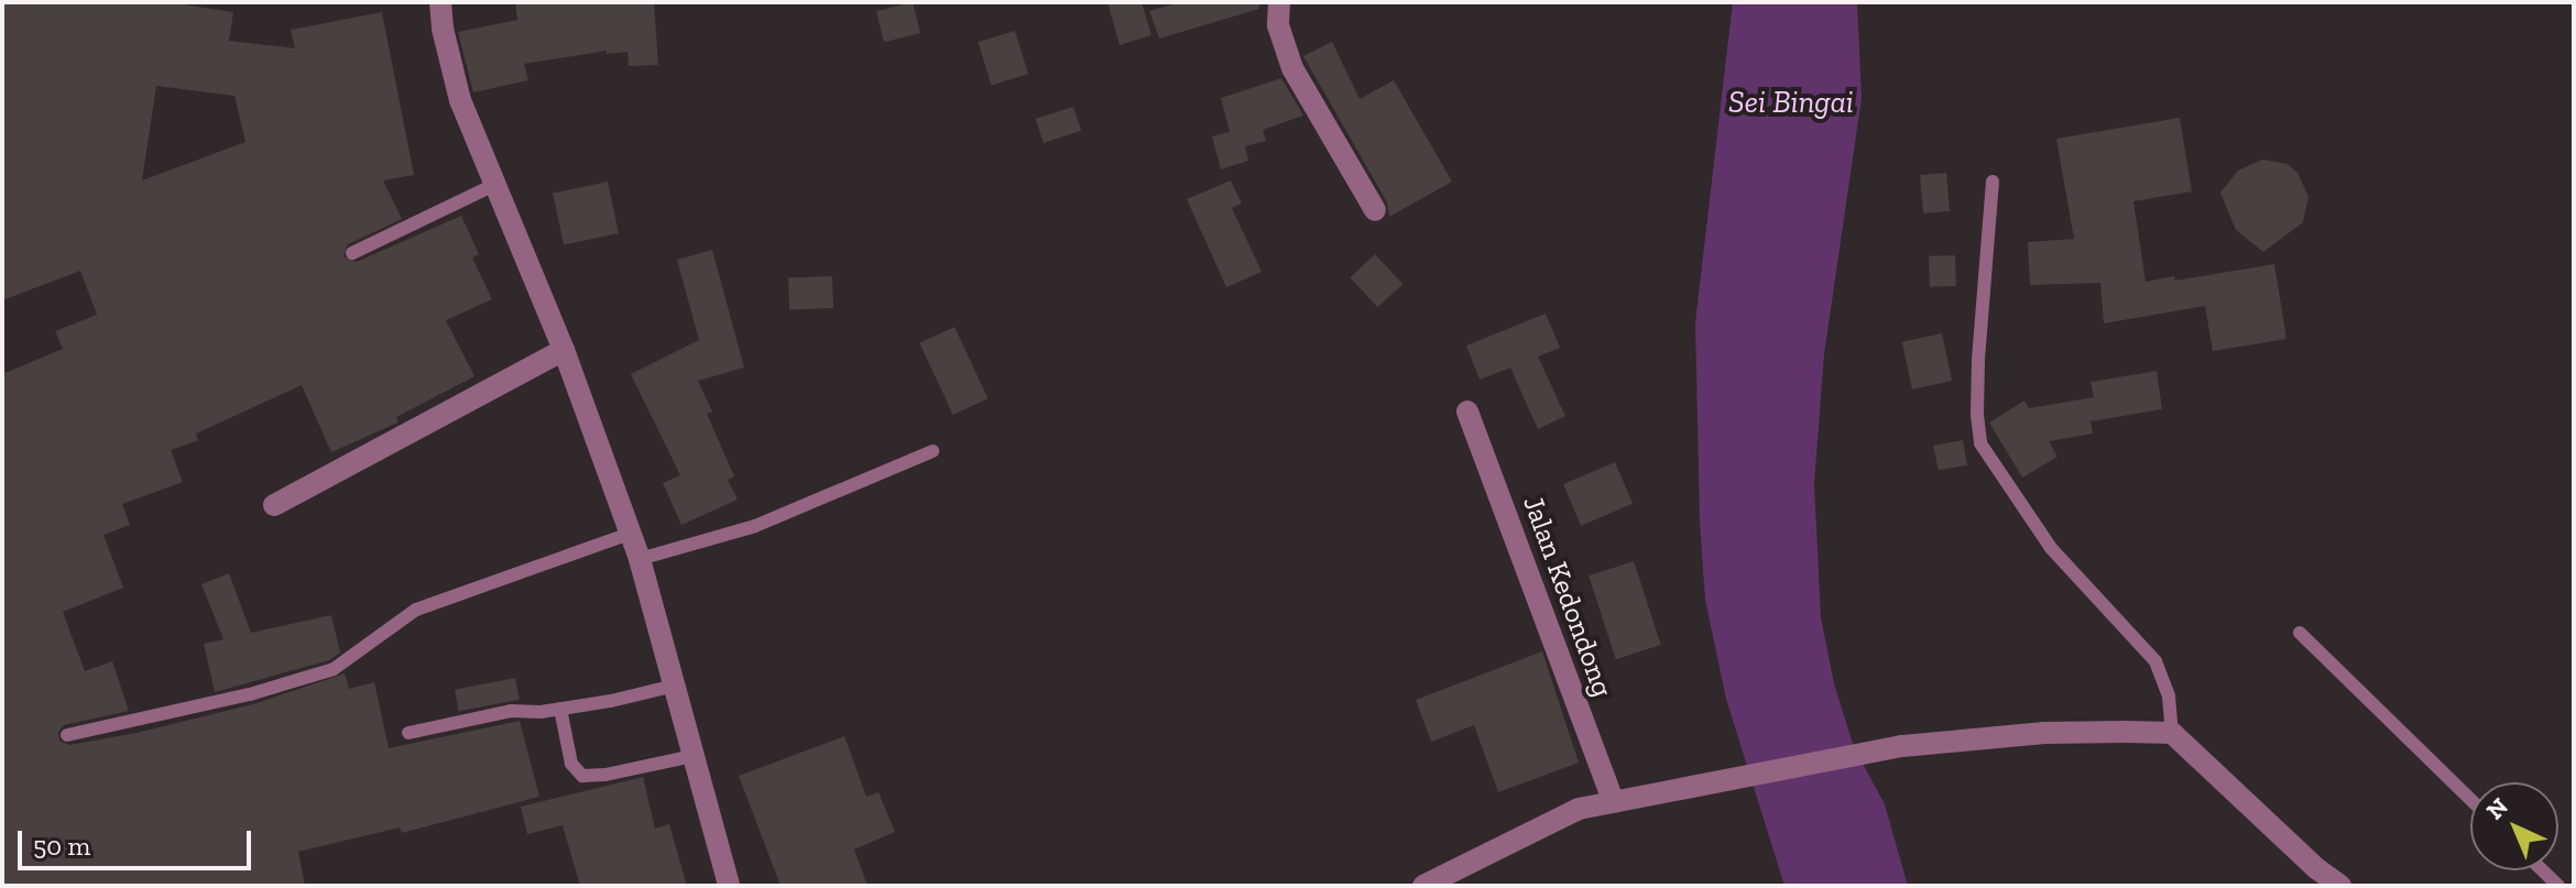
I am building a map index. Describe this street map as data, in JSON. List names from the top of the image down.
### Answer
{
  "streets": {
    "street": ["Jalan Kedondong"]
  },
  "water": ["Sei Bingai"],
  "scale_bar": "50 m",
  "north": "top left"
}
